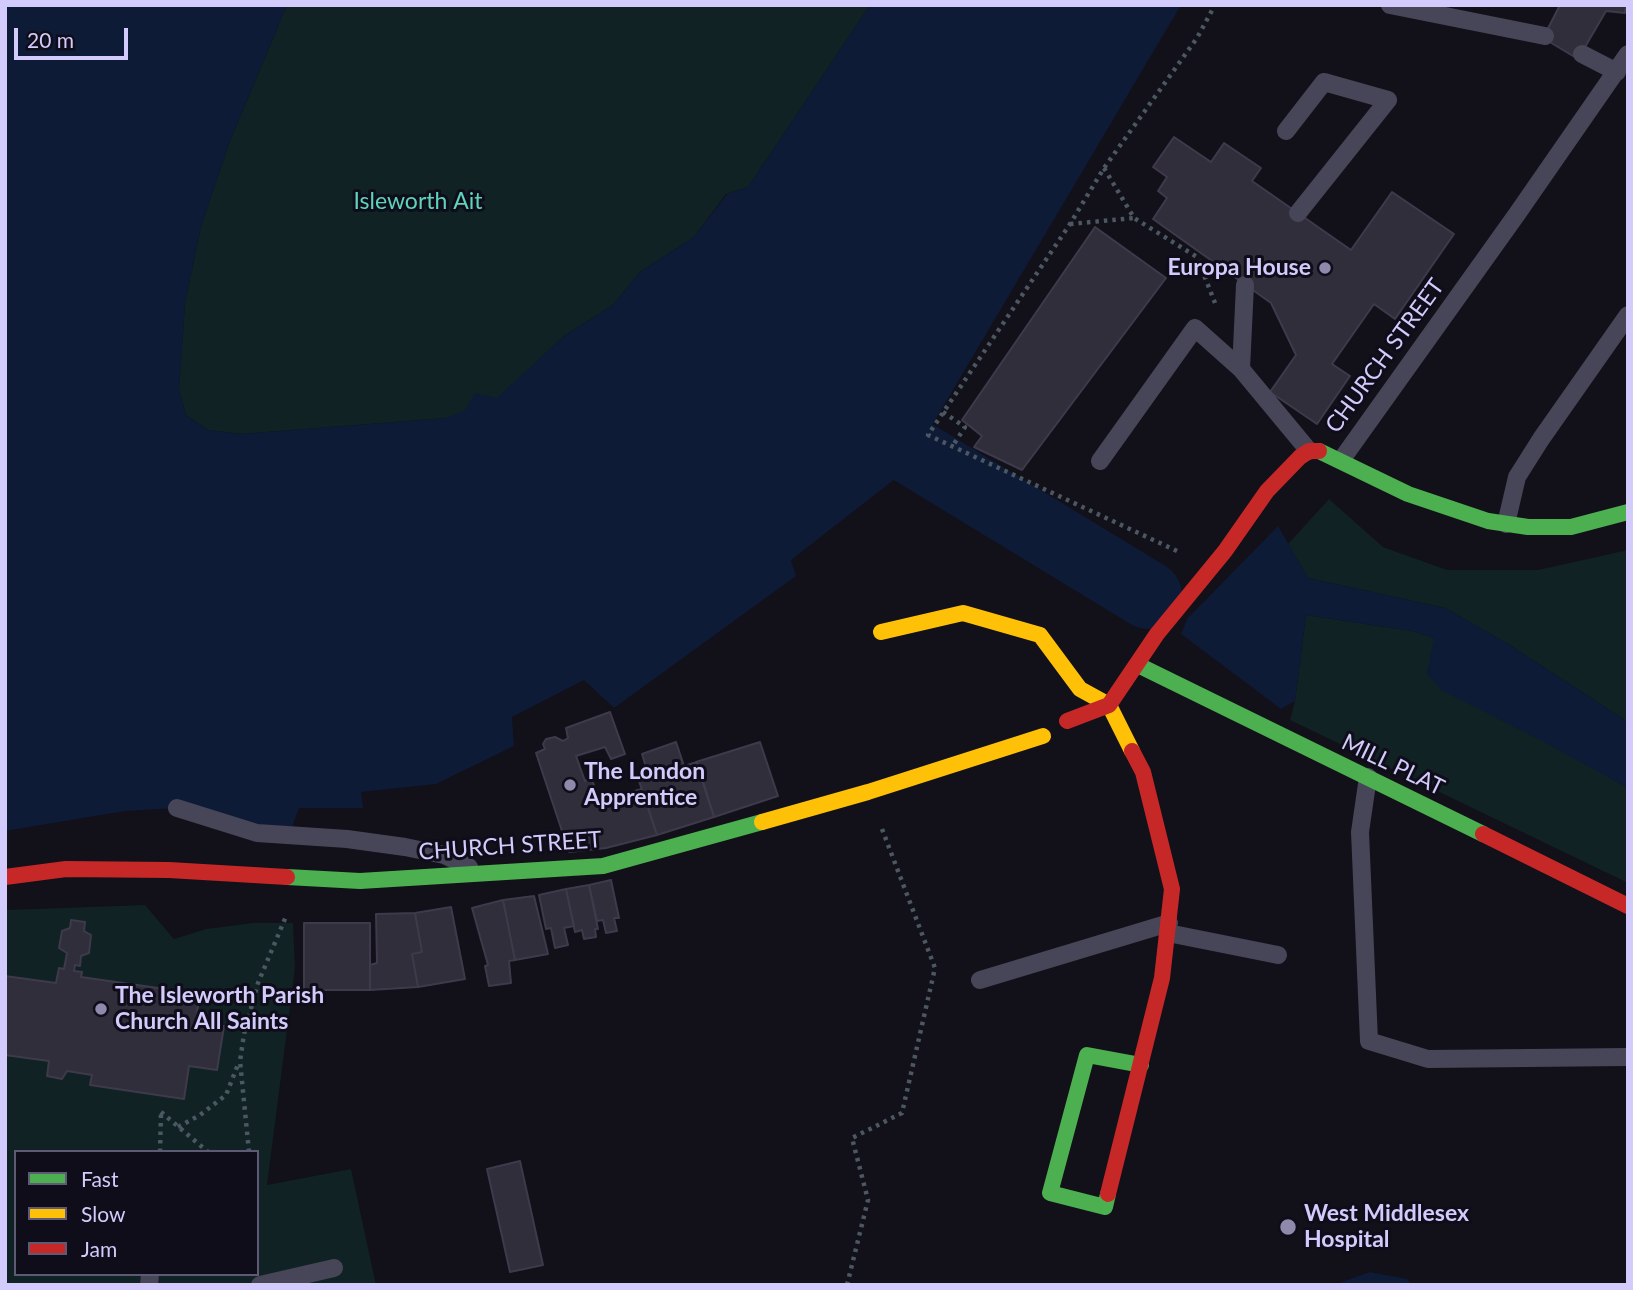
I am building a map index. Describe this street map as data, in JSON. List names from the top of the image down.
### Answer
{
  "streets": {
    "street": ["CHURCH STREET", "MILL PLAT"]
  },
  "crossings": [
    ["CHURCH STREET", "MILL PLAT"]
  ],
  "parks": ["Isleworth Ait"],
  "places": [
    "Europa House",
    "The London Apprentice",
    "The Isleworth Parish Church All Saints",
    "West Middlesex Hospital"
  ],
  "legend": ["Fast", "Slow", "Jam"],
  "scale_bar": "20 m"
}
